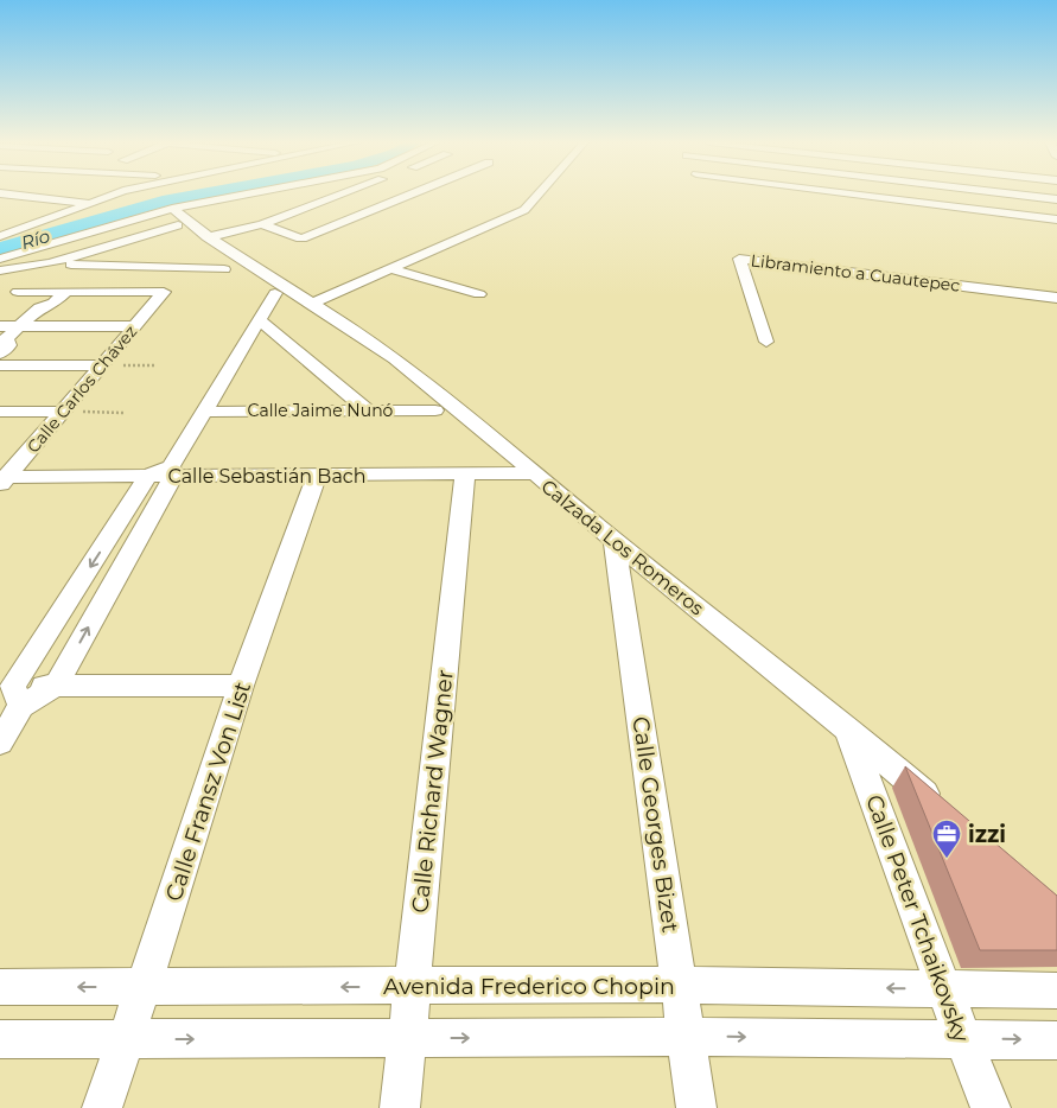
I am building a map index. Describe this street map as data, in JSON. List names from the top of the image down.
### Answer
{
  "streets": {
    "street": [
      "Libramiento a Cuautepec",
      "Calle Carlos Chávez",
      "Calle Jaime Nunó",
      "Calle Sebastián Bach",
      "Calzada Los Romeros",
      "Calle Fransz Von List",
      "Calle Richard Wagner",
      "Calle Georges Bizet",
      "Calle Peter Tchaikovsky",
      "Avenida Frederico Chopin"
    ]
  },
  "crossings": [
    ["Calle Carlos Chávez", "Calle Sebastián Bach"],
    ["Calle Sebastián Bach", "Calzada Los Romeros"],
    ["Calle Sebastián Bach", "Calle Fransz Von List"],
    ["Calle Sebastián Bach", "Calle Richard Wagner"],
    ["Calzada Los Romeros", "Calle Georges Bizet"],
    ["Calzada Los Romeros", "Calle Peter Tchaikovsky"],
    ["Calle Fransz Von List", "Avenida Frederico Chopin"],
    ["Calle Richard Wagner", "Avenida Frederico Chopin"],
    ["Calle Georges Bizet", "Avenida Frederico Chopin"],
    ["Calle Peter Tchaikovsky", "Avenida Frederico Chopin"]
  ],
  "water": ["Río"],
  "places": {
    "office": ["izzi"]
  }
}
